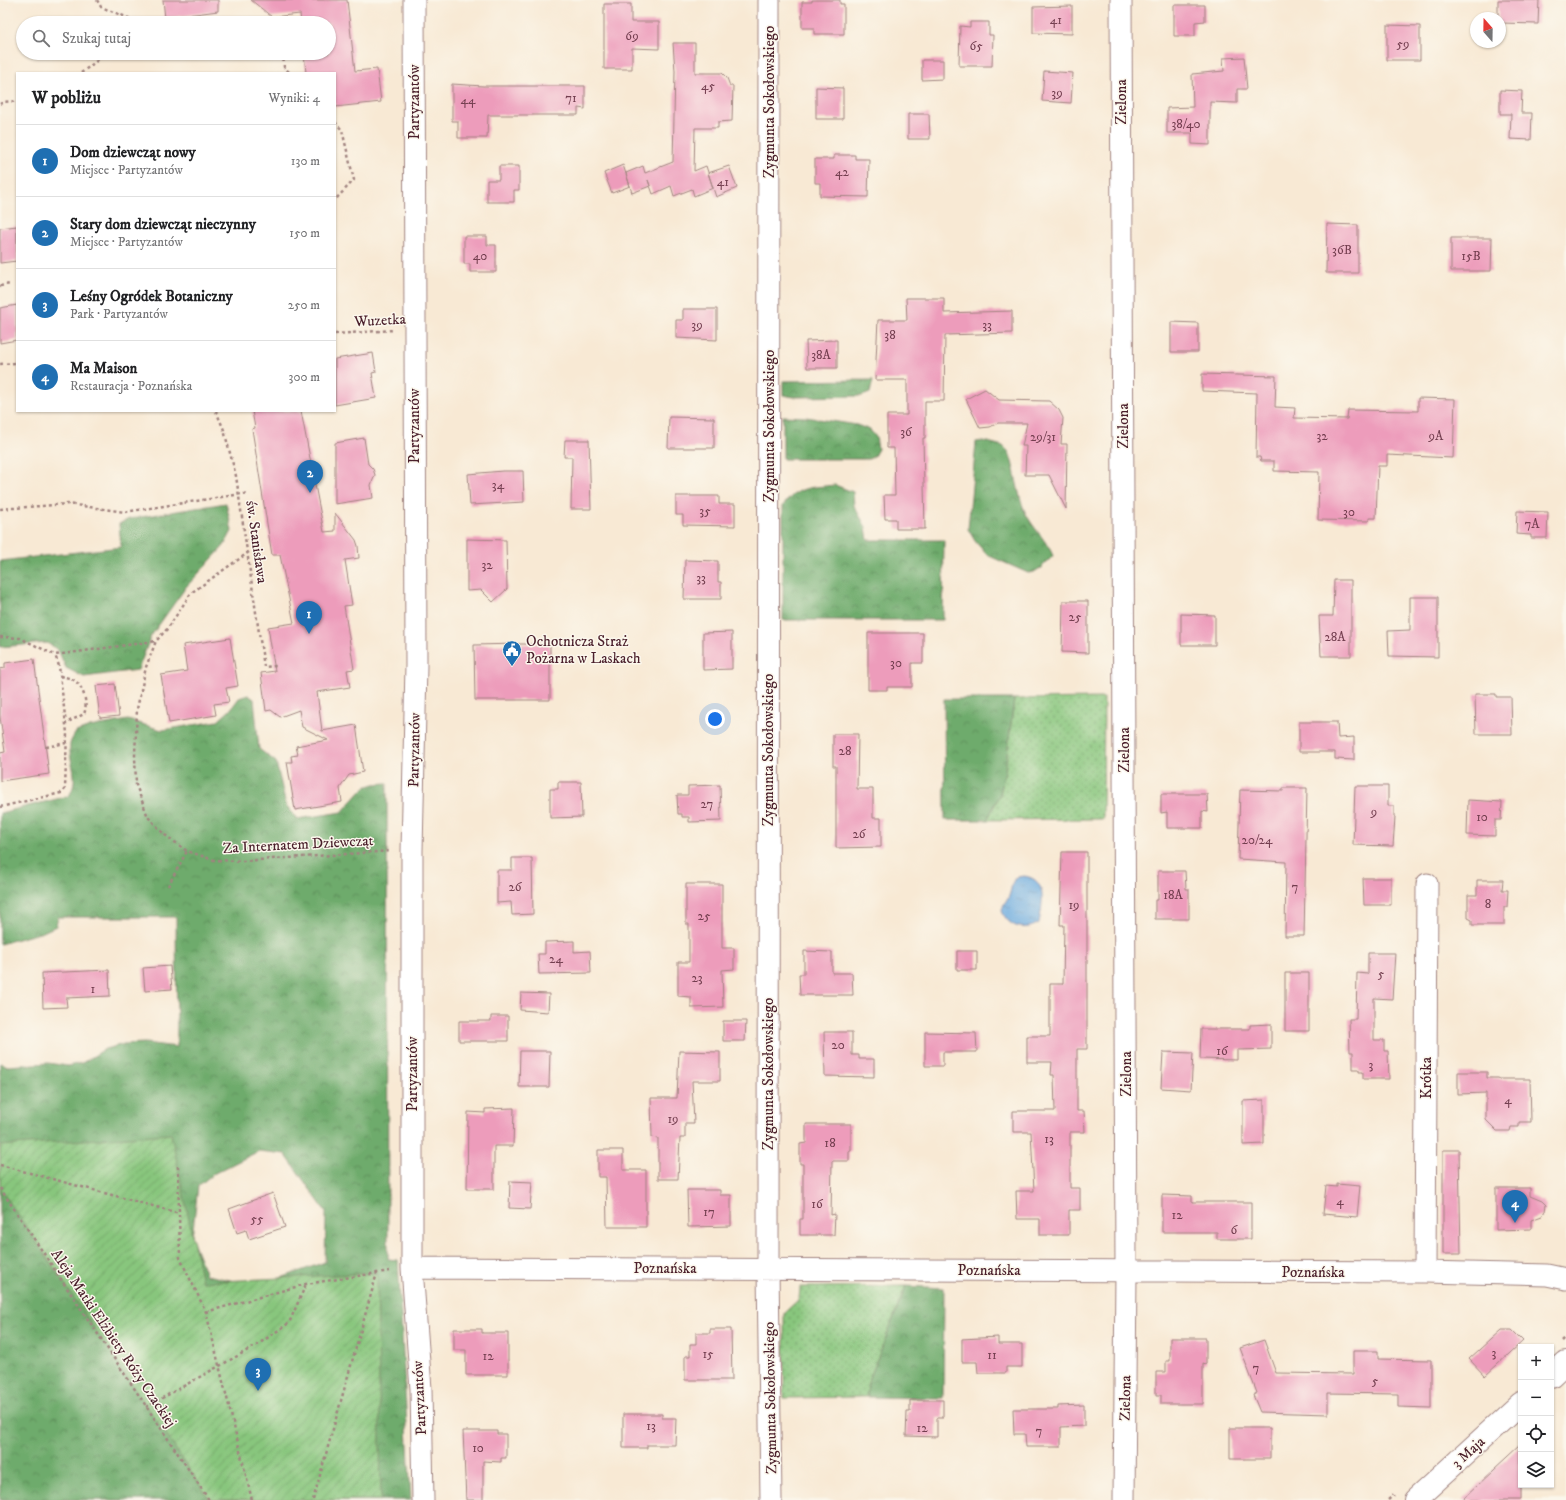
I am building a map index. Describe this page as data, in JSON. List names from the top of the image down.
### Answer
{
  "streets": {
    "street": [
      "Partyzantów",
      "Zygmunta Sokołowskiego",
      "Zielona",
      "Krótka",
      "Poznańska",
      "3 Maja"
    ],
    "path": [
      "Wuzetka",
      "św. Stanisława",
      "Za Internatem Dziewcząt",
      "Aleja Matki Elżbiety Róży Czackiej"
    ]
  },
  "crossings": [
    ["Partyzantów", "Wuzetka"],
    ["Partyzantów", "Za Internatem Dziewcząt"],
    ["Partyzantów", "Poznańska"],
    ["Zygmunta Sokołowskiego", "Poznańska"],
    ["Zielona", "Poznańska"],
    ["Krótka", "Poznańska"]
  ],
  "places": {
    "public building": ["Ochotnicza Straż Pożarna w Laskach"]
  },
  "house_numbers": [
    "41",
    "69",
    "59",
    "65",
    "45",
    "39",
    "71",
    "44",
    "38/40",
    "42",
    "41",
    "36B",
    "40",
    "15B",
    "39",
    "33",
    "38",
    "38A",
    "36",
    "32",
    "9A",
    "29/31",
    "34",
    "35",
    "30",
    "7A",
    "32",
    "33",
    "25",
    "28A",
    "30",
    "28",
    "27",
    "9",
    "10",
    "26",
    "20/24",
    "26",
    "7",
    "18A",
    "8",
    "19",
    "25",
    "24",
    "5",
    "23",
    "1",
    "20",
    "16",
    "3",
    "4",
    "19",
    "13",
    "18",
    "4",
    "16",
    "17",
    "12",
    "55",
    "6",
    "3",
    "15",
    "11",
    "12",
    "7",
    "5",
    "13",
    "12",
    "7",
    "10"
  ],
  "north": "top",
  "page": {
    "search": "Szukaj tutaj",
    "heading": ["W pobliżu", "Wyniki: 4"],
    "list": [
      {
        "mark": "1",
        "name": "Dom dziewcząt nowy",
        "note": "Miejsce · Partyzantów",
        "value": "130 m"
      },
      {
        "mark": "2",
        "name": "Stary dom dziewcząt nieczynny",
        "note": "Miejsce · Partyzantów",
        "value": "150 m"
      },
      {
        "mark": "3",
        "name": "Leśny Ogródek Botaniczny",
        "note": "Park · Partyzantów",
        "value": "250 m"
      },
      {
        "mark": "4",
        "name": "Ma Maison",
        "note": "Restauracja · Poznańska",
        "value": "300 m"
      }
    ],
    "pins": [
      "2",
      "1",
      "4",
      "3"
    ],
    "map_buttons": ["+", "−"]
  }
}
